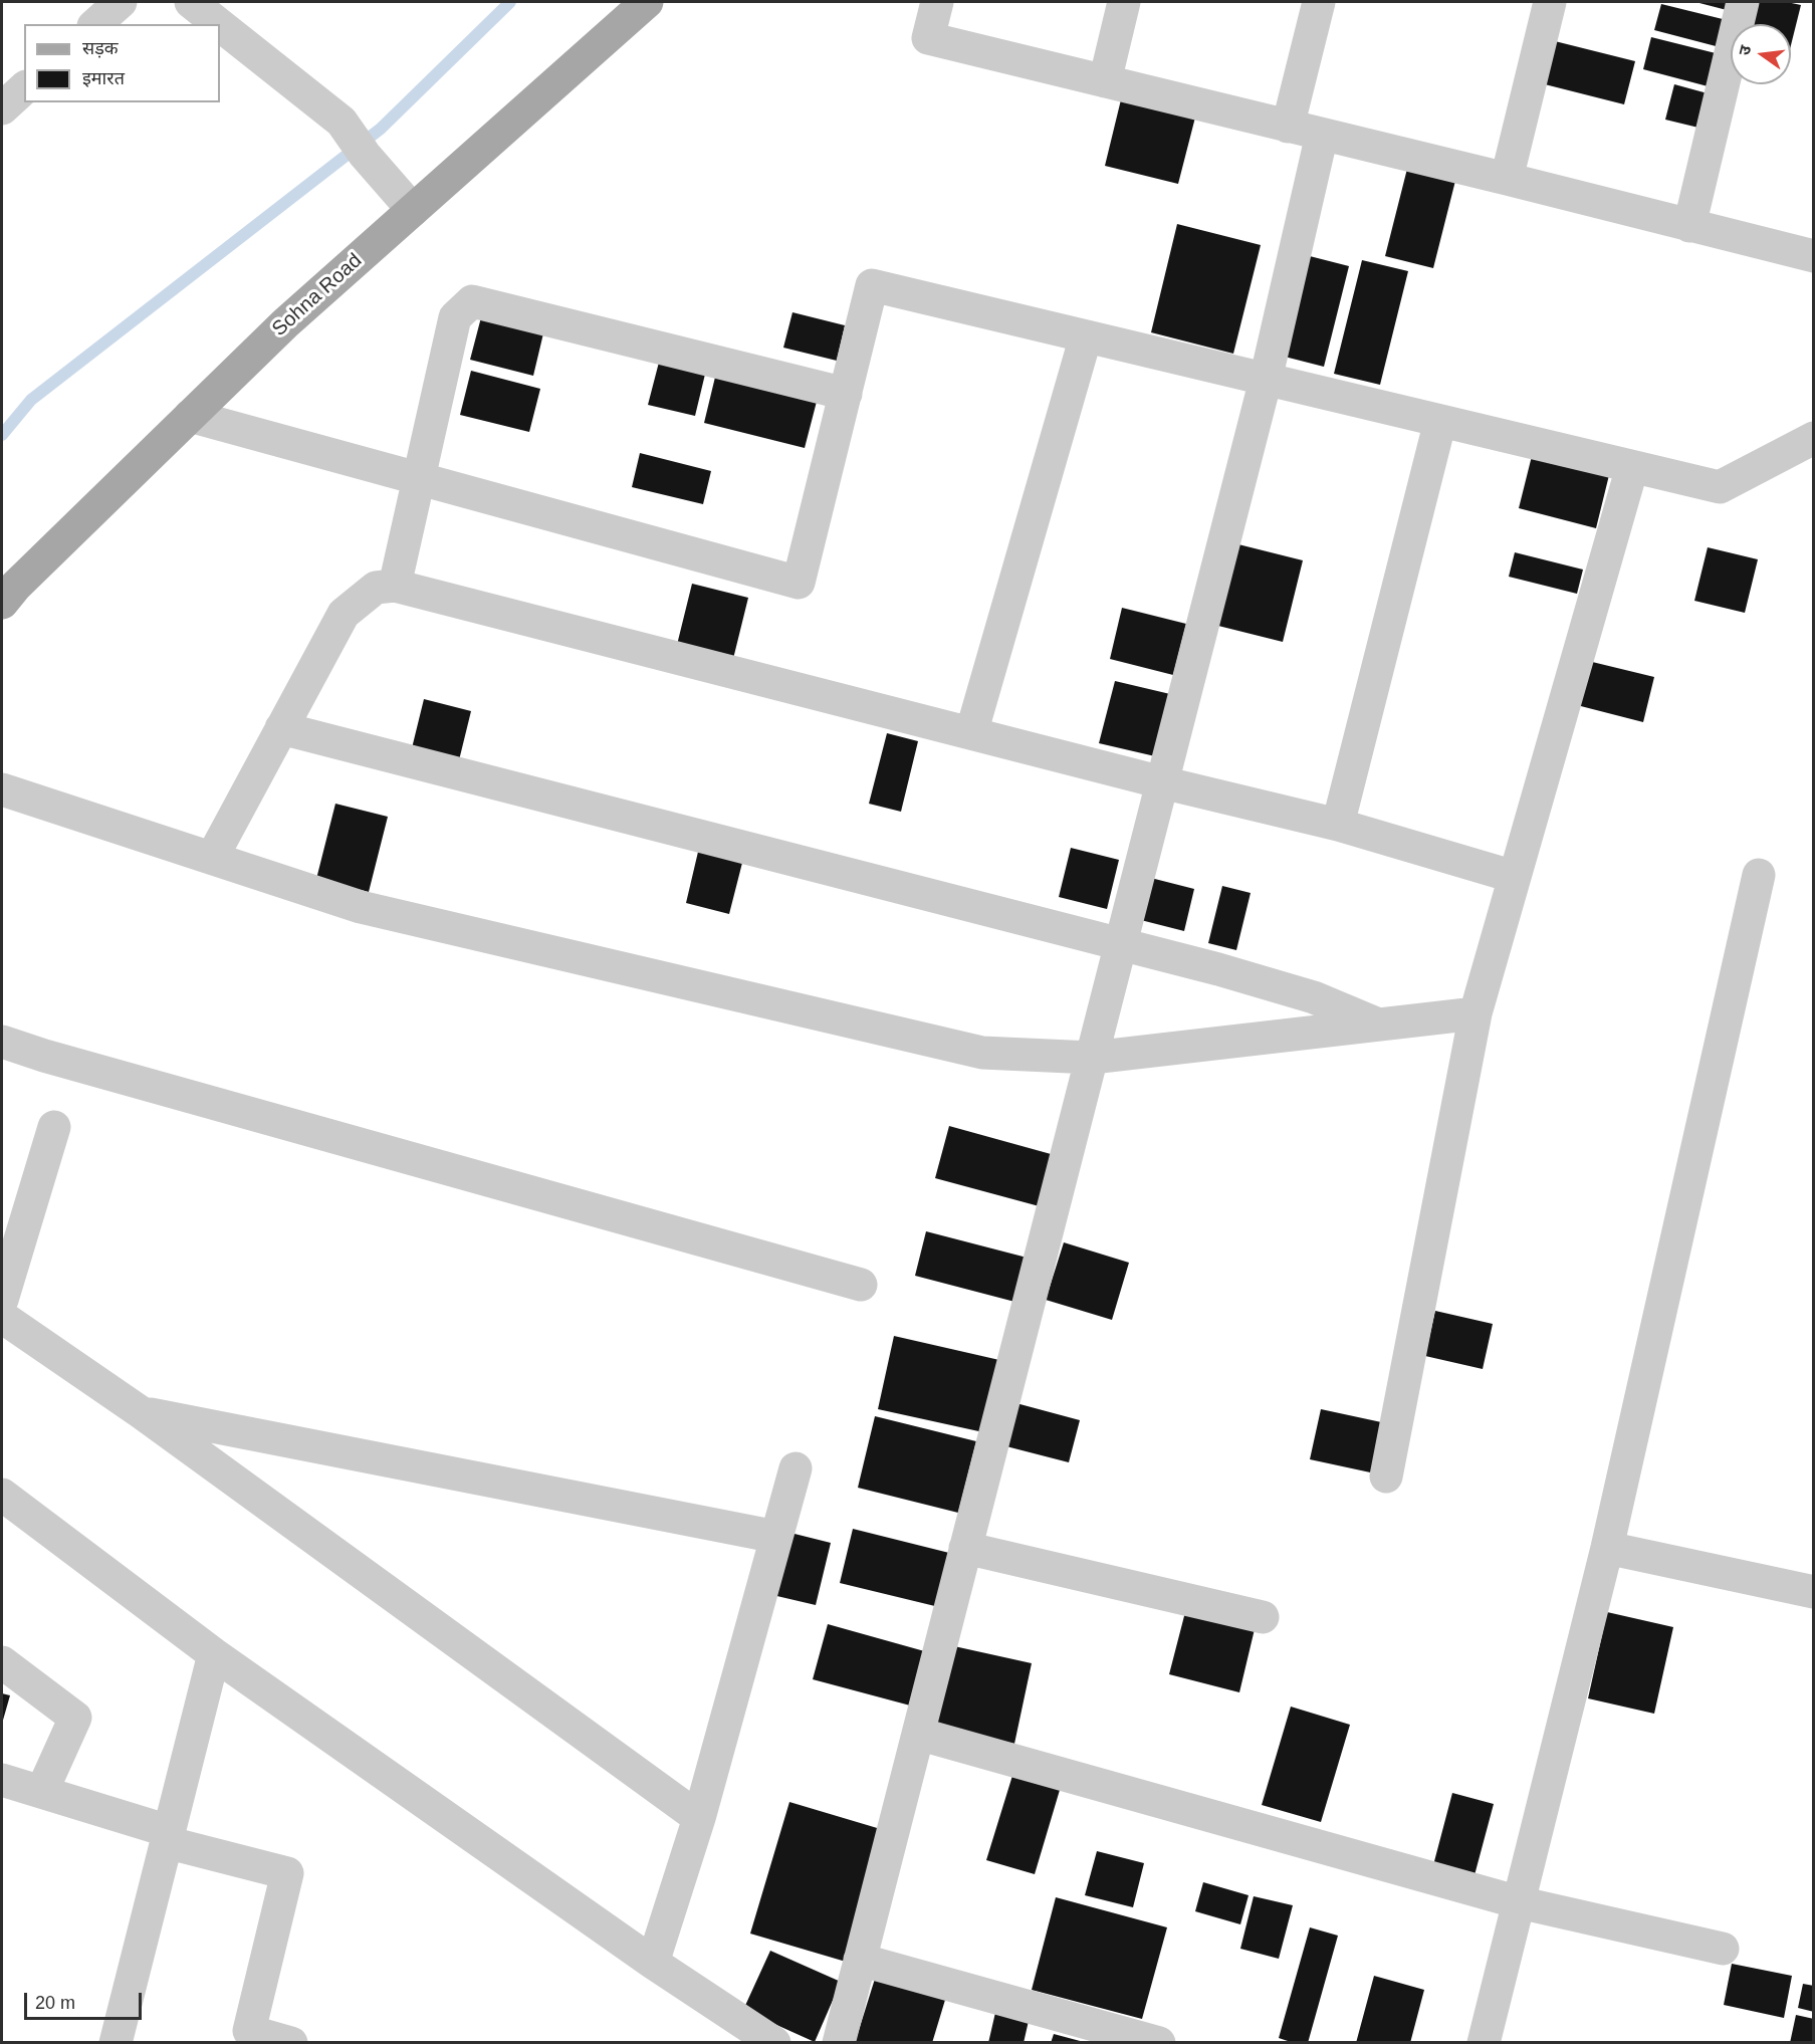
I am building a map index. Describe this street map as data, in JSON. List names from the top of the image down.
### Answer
{
  "streets": {
    "main road": ["Sohna Road"]
  },
  "legend": ["सड़क", "इमारत"],
  "scale_bar": "20 m",
  "north": "left"
}
